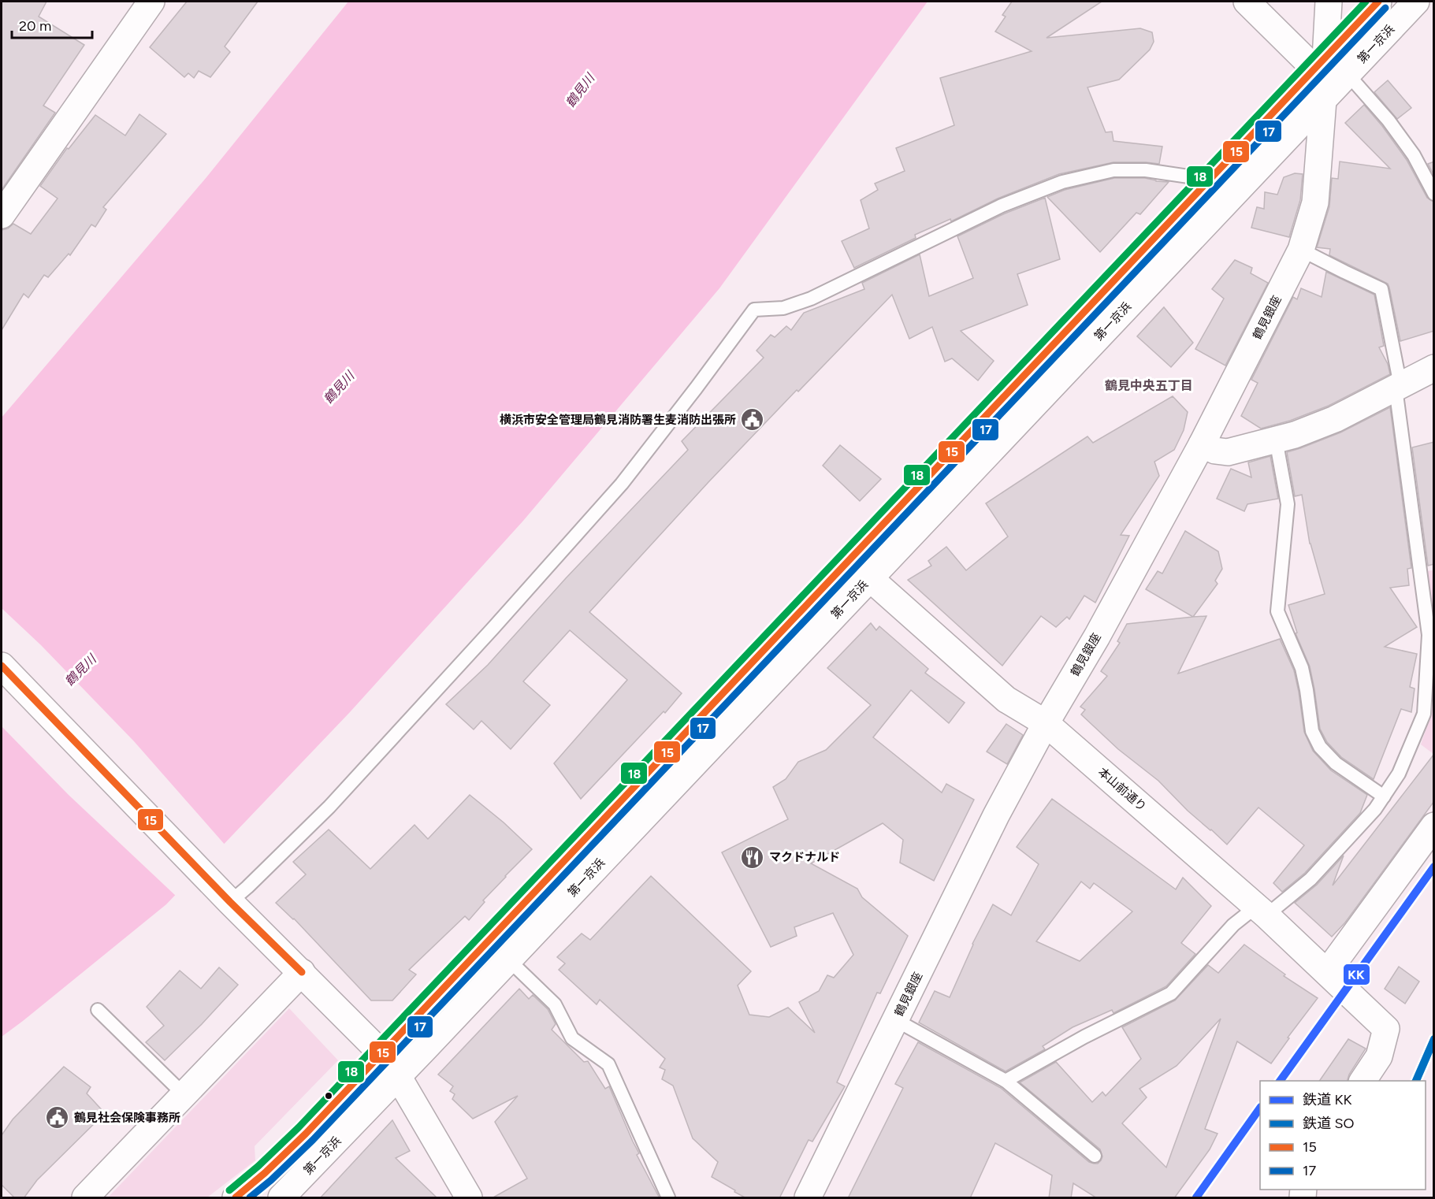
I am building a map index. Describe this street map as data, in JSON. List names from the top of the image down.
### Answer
{
  "streets": {
    "main road": ["第一京浜", "鶴見銀座", "本山前通り"]
  },
  "crossings": [
    ["第一京浜", "鶴見銀座"],
    ["第一京浜", "本山前通り"],
    ["鶴見銀座", "本山前通り"]
  ],
  "districts": ["鶴見中央五丁目"],
  "water": ["鶴見川"],
  "places": {
    "public building": ["横浜市安全管理局鶴見消防署生麦消防出張所", "鶴見社会保険事務所"],
    "restaurant": ["マクドナルド"]
  },
  "lines": [
    "transit line 15",
    "transit line 18",
    "transit line 17",
    "rail line KK",
    "rail line SO"
  ],
  "legend": [
    "鉄道 KK",
    "鉄道 SO",
    "15",
    "17"
  ],
  "scale_bar": "20 m"
}
